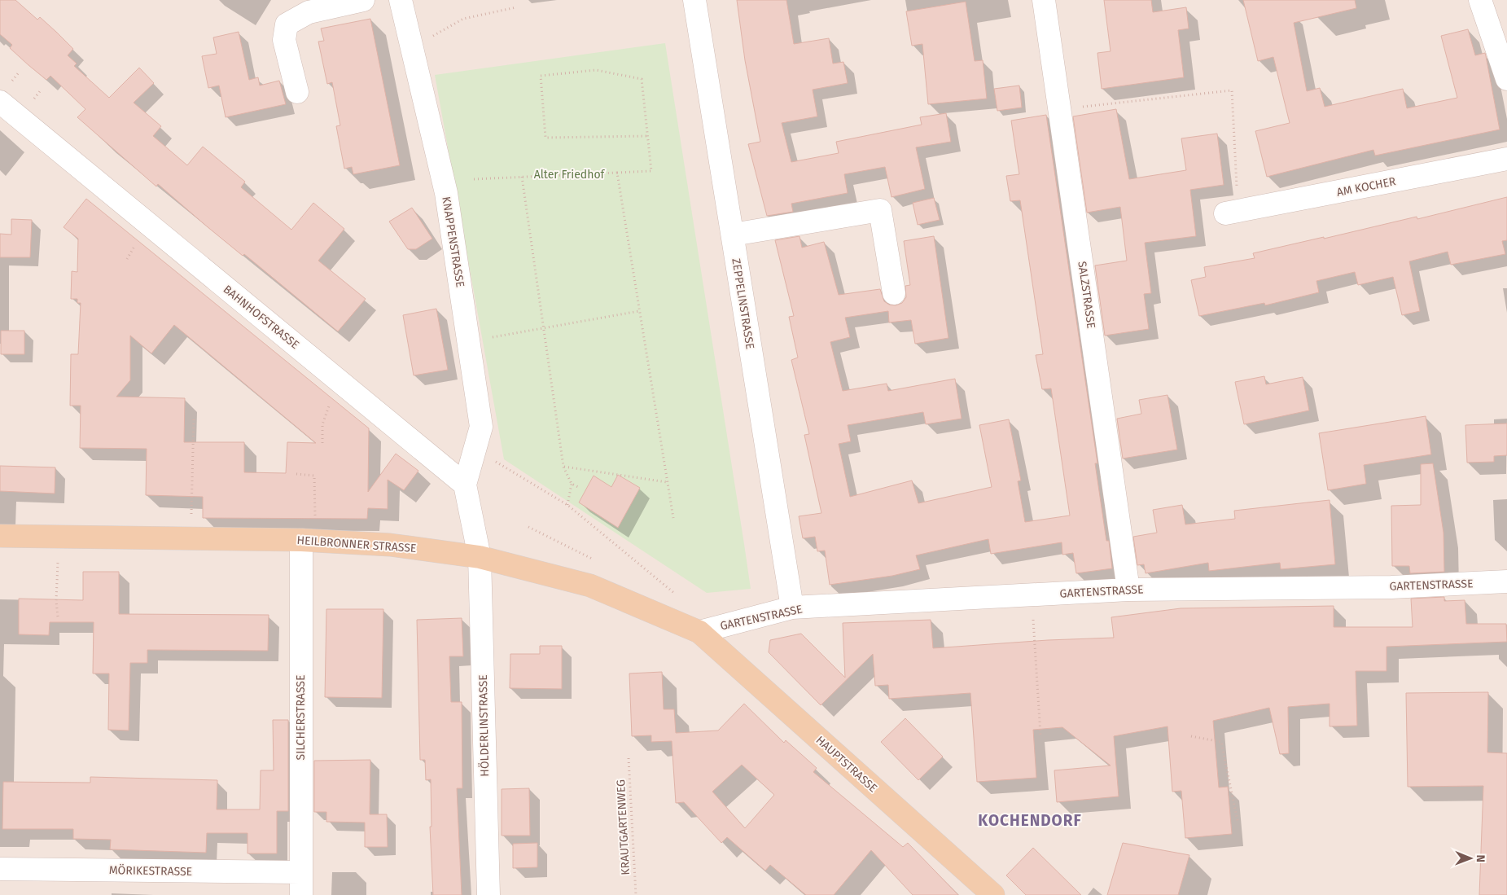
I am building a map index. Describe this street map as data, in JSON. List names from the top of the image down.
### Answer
{
  "streets": {
    "main road": ["HEILBRONNER STRASSE", "HAUPTSTRASSE"],
    "street": [
      "AM KOCHER",
      "KNAPPENSTRASSE",
      "SALZSTRASSE",
      "ZEPPELINSTRASSE",
      "BAHNHOFSTRASSE",
      "GARTENSTRASSE",
      "SILCHERSTRASSE",
      "HÖLDERLINSTRASSE",
      "MÖRIKESTRASSE"
    ],
    "path": ["KRAUTGARTENWEG"]
  },
  "crossings": [
    ["KNAPPENSTRASSE", "BAHNHOFSTRASSE"],
    ["SALZSTRASSE", "GARTENSTRASSE"],
    ["ZEPPELINSTRASSE", "GARTENSTRASSE"],
    ["HEILBRONNER STRASSE", "GARTENSTRASSE"],
    ["HEILBRONNER STRASSE", "SILCHERSTRASSE"],
    ["HEILBRONNER STRASSE", "HÖLDERLINSTRASSE"],
    ["HEILBRONNER STRASSE", "HAUPTSTRASSE"],
    ["GARTENSTRASSE", "HAUPTSTRASSE"],
    ["SILCHERSTRASSE", "MÖRIKESTRASSE"]
  ],
  "districts": ["KOCHENDORF"],
  "parks": ["Alter Friedhof"],
  "north": "right"
}
